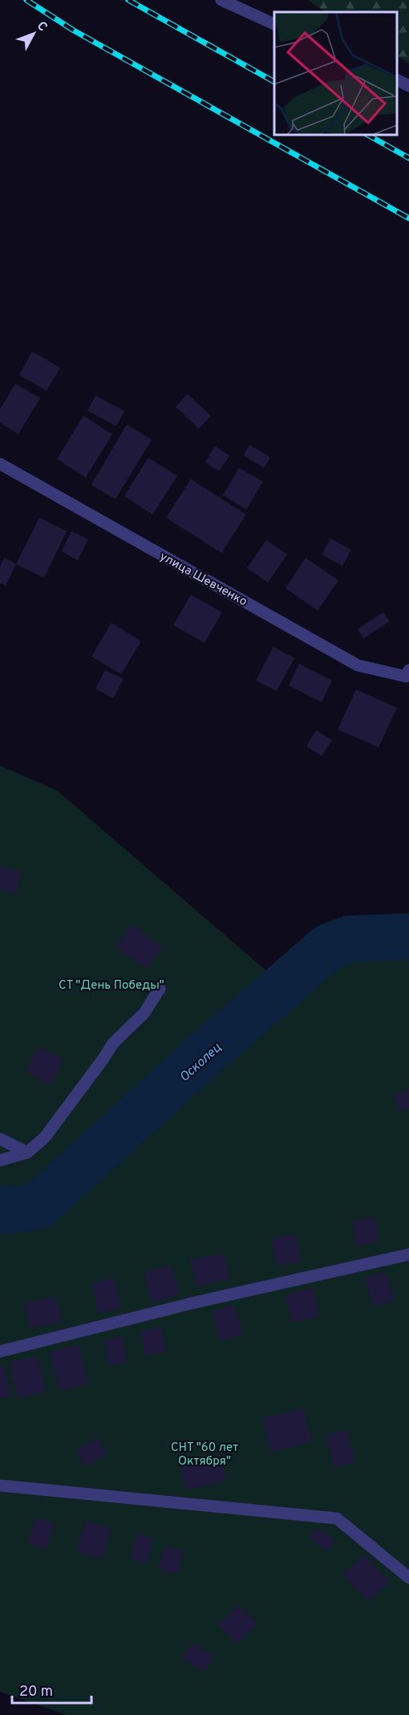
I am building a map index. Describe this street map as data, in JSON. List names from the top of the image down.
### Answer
{
  "streets": {
    "street": ["улица Шевченко"]
  },
  "water": ["Осколец"],
  "parks": ["СТ \"День Победы\"", "СНТ \"60 лет Октября\""],
  "scale_bar": "20 m",
  "north": "top right"
}
